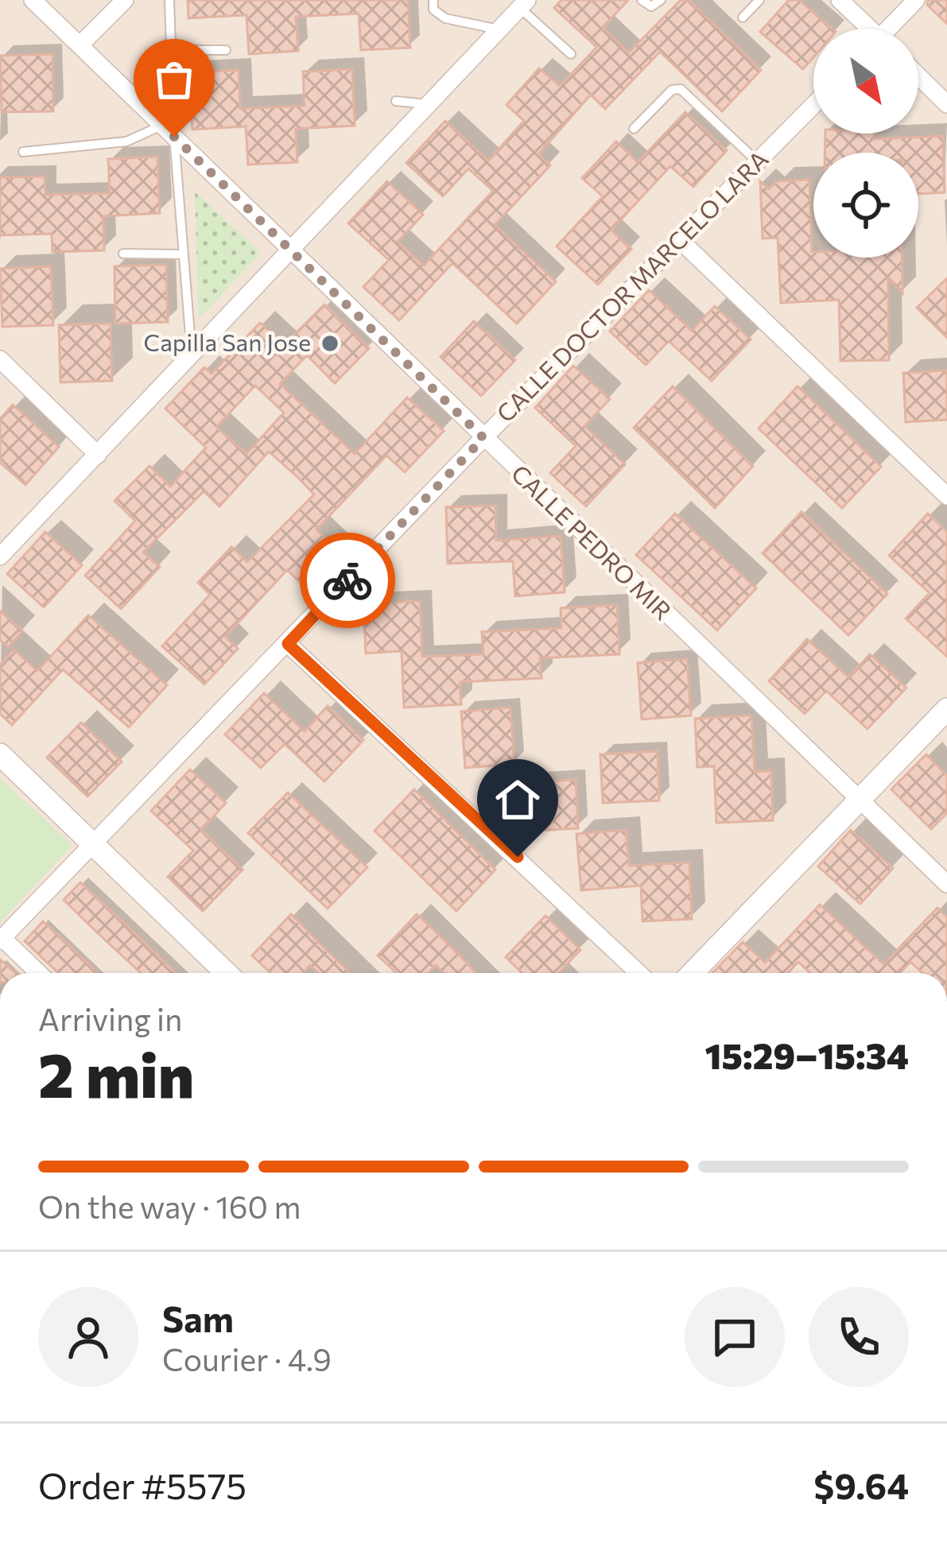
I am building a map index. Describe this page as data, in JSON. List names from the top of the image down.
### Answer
{
  "streets": {
    "street": ["CALLE DOCTOR MARCELO LARA", "CALLE PEDRO MIR"]
  },
  "crossings": [
    ["CALLE DOCTOR MARCELO LARA", "CALLE PEDRO MIR"]
  ],
  "places": ["Capilla San Jose"],
  "north": "bottom right",
  "page": {
    "heading": ["2 min", "Arriving in", "15:29–15:34"],
    "panel": [
      "Sam",
      "Courier · 4.9",
      "Order #5575",
      "$9.64"
    ],
    "bar": "On the way · 160 m"
  }
}
